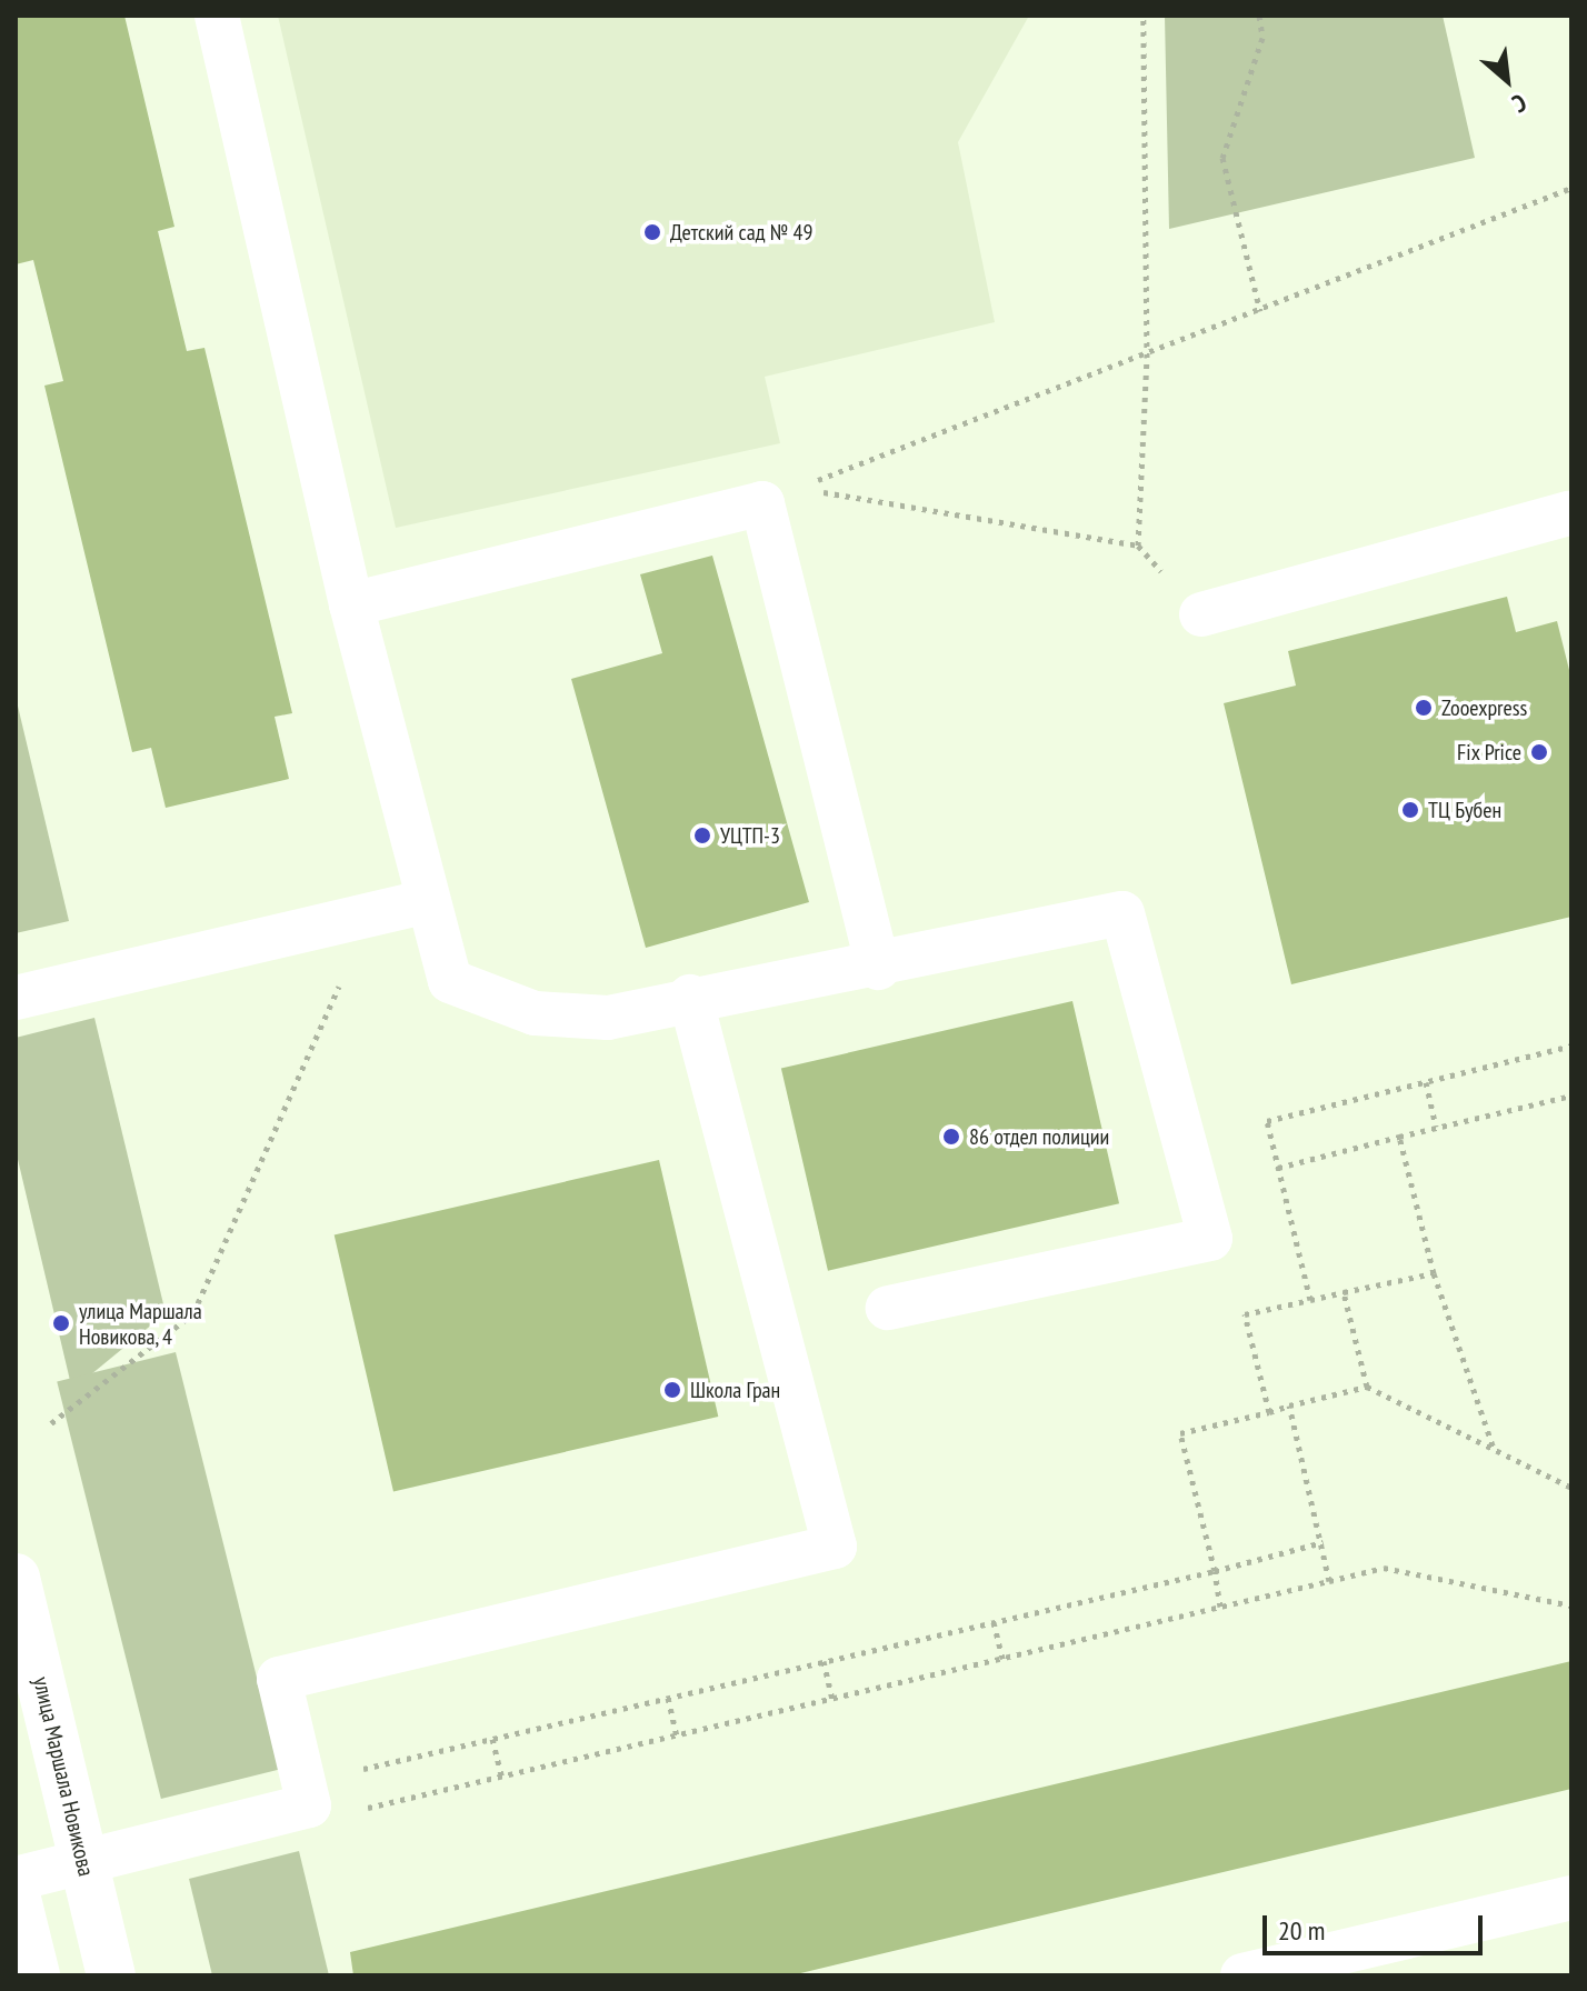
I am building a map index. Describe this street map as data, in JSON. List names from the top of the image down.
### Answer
{
  "streets": {
    "street": ["улица Маршала Новикова"]
  },
  "places": [
    "Детский сад № 49",
    "Zooexpress",
    "Fix Price",
    "ТЦ Бубен",
    "УЦТП-3",
    "86 отдел полиции",
    "улица Маршала Новикова, 4",
    "Школа Гран"
  ],
  "scale_bar": "20 m",
  "north": "bottom right"
}
